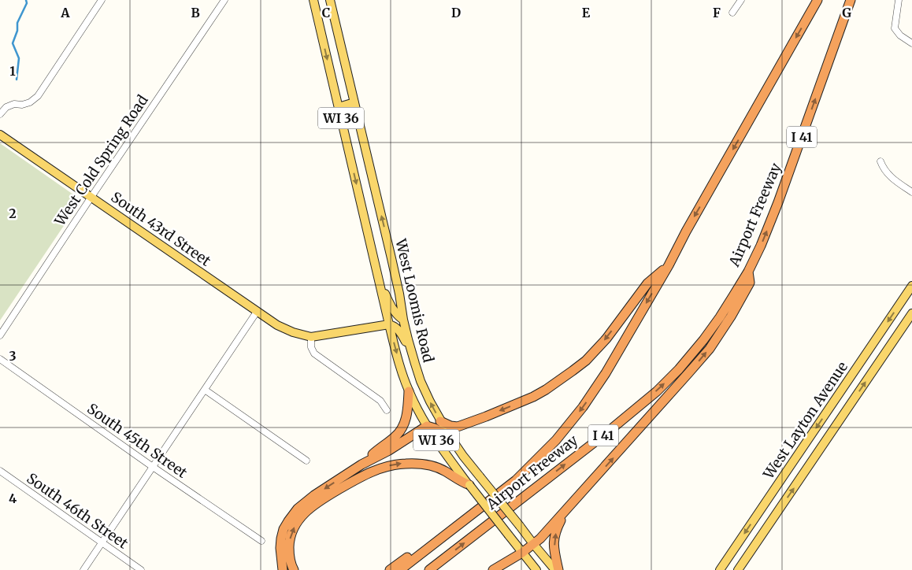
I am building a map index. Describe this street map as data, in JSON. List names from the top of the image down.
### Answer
{
  "streets": {
    "highway": ["I 41", "Airport Freeway"],
    "main road": [
      "WI 36",
      "South 43rd Street",
      "West Loomis Road",
      "West Layton Avenue"
    ],
    "street": ["West Cold Spring Road", "South 45th Street", "South 46th Street"]
  },
  "crossings": [
    ["West Cold Spring Road", "South 43rd Street"],
    ["South 43rd Street", "West Loomis Road"]
  ],
  "grid": {
    "columns": [
      "A",
      "B",
      "C",
      "D",
      "E",
      "F",
      "G"
    ],
    "rows": [
      "1",
      "2",
      "3",
      "4"
    ]
  }
}
